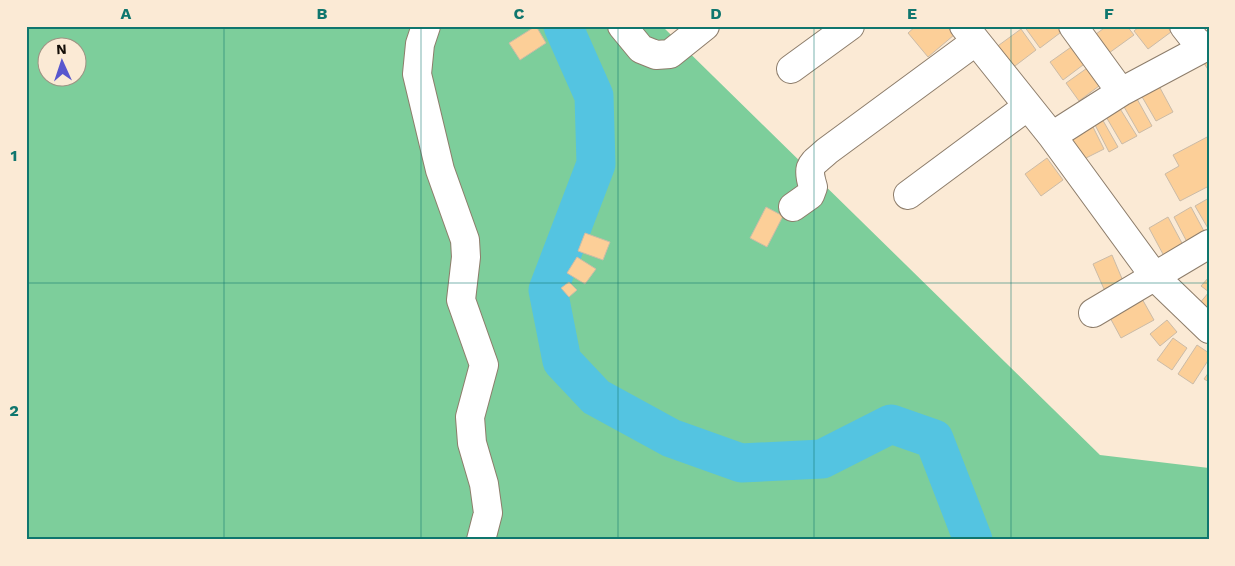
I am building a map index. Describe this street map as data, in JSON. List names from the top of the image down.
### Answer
{
  "north": "top",
  "grid": {
    "columns": [
      "A",
      "B",
      "C",
      "D",
      "E",
      "F"
    ],
    "rows": ["1", "2"]
  }
}
